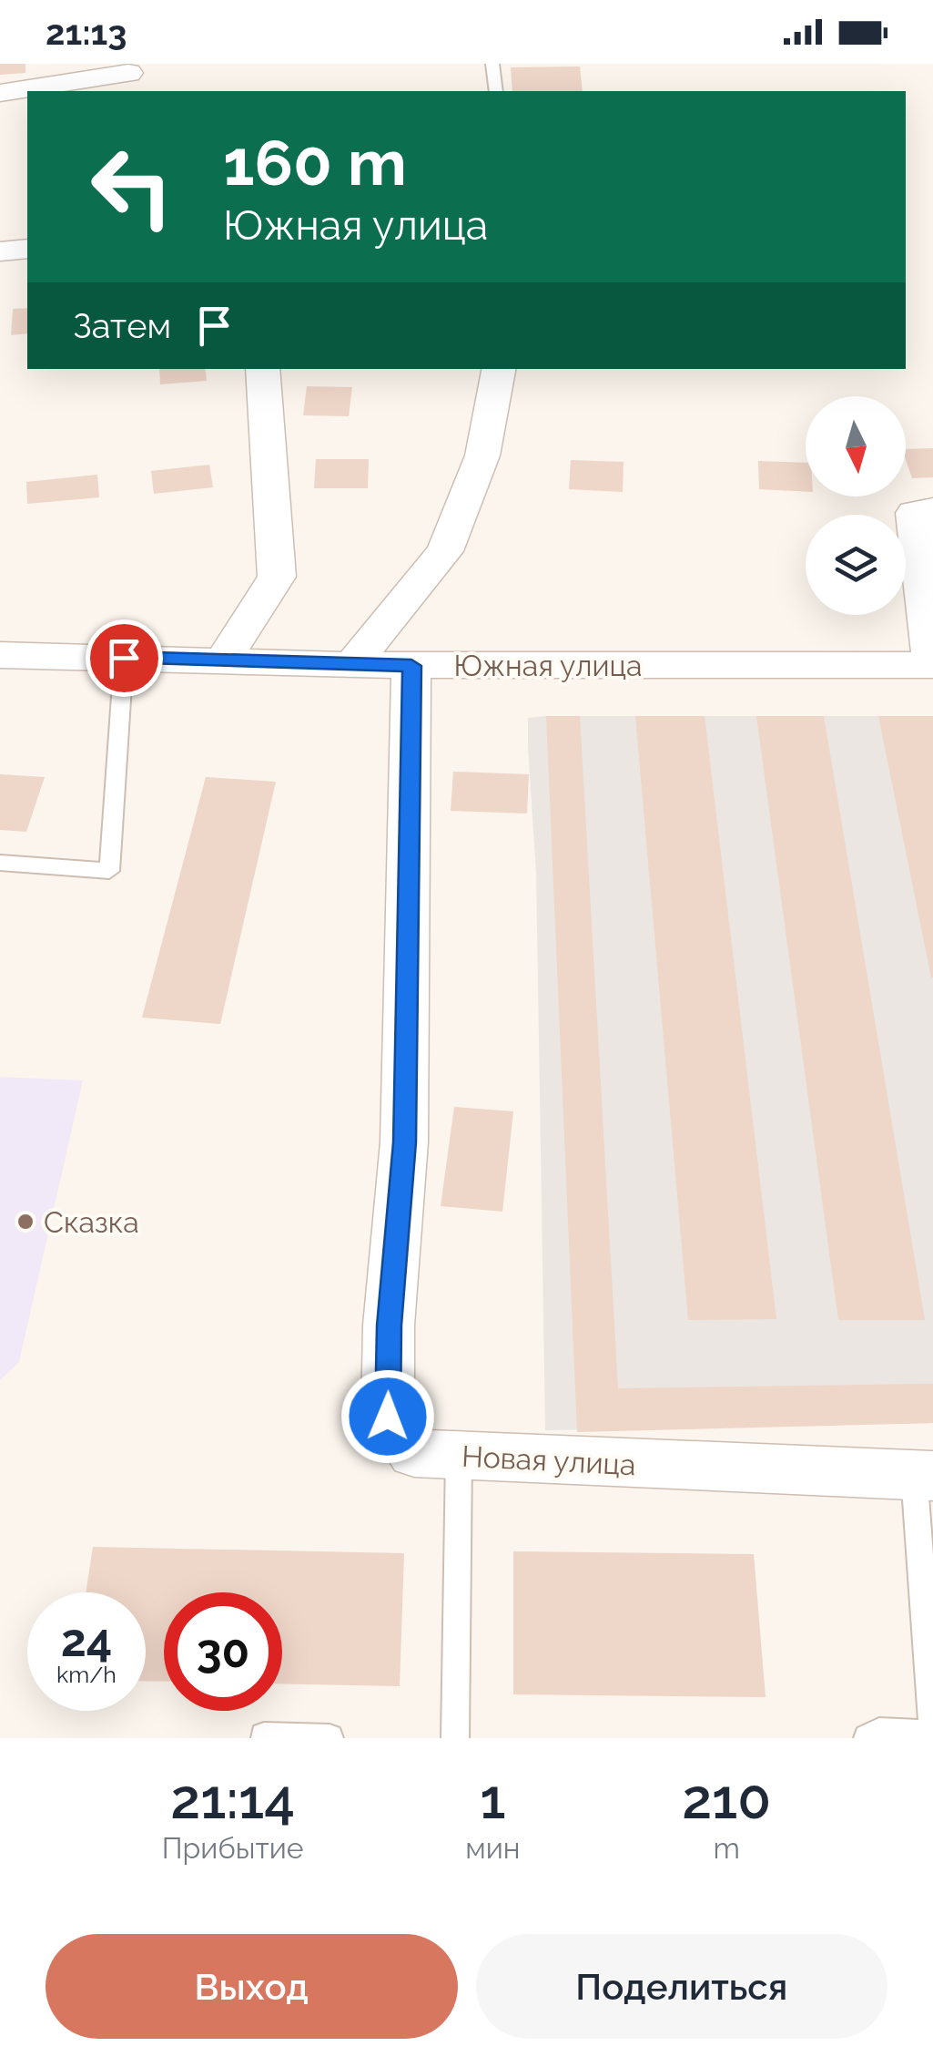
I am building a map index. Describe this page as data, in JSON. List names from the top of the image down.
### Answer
{
  "streets": {
    "street": ["Южная улица", "Новая улица"]
  },
  "crossings": [
    ["Южная улица", "Новая улица"]
  ],
  "places": ["Сказка"],
  "north": "bottom",
  "page": {
    "status": "21:13",
    "turn": ["160 m", "Южная улица"],
    "then": "Затем",
    "speed": "24 km/h",
    "limit": "30",
    "eta": [
      "21:14",
      "Прибытие",
      "1",
      "мин",
      "210",
      "m"
    ],
    "buttons": ["Выход", "Поделиться"]
  }
}
